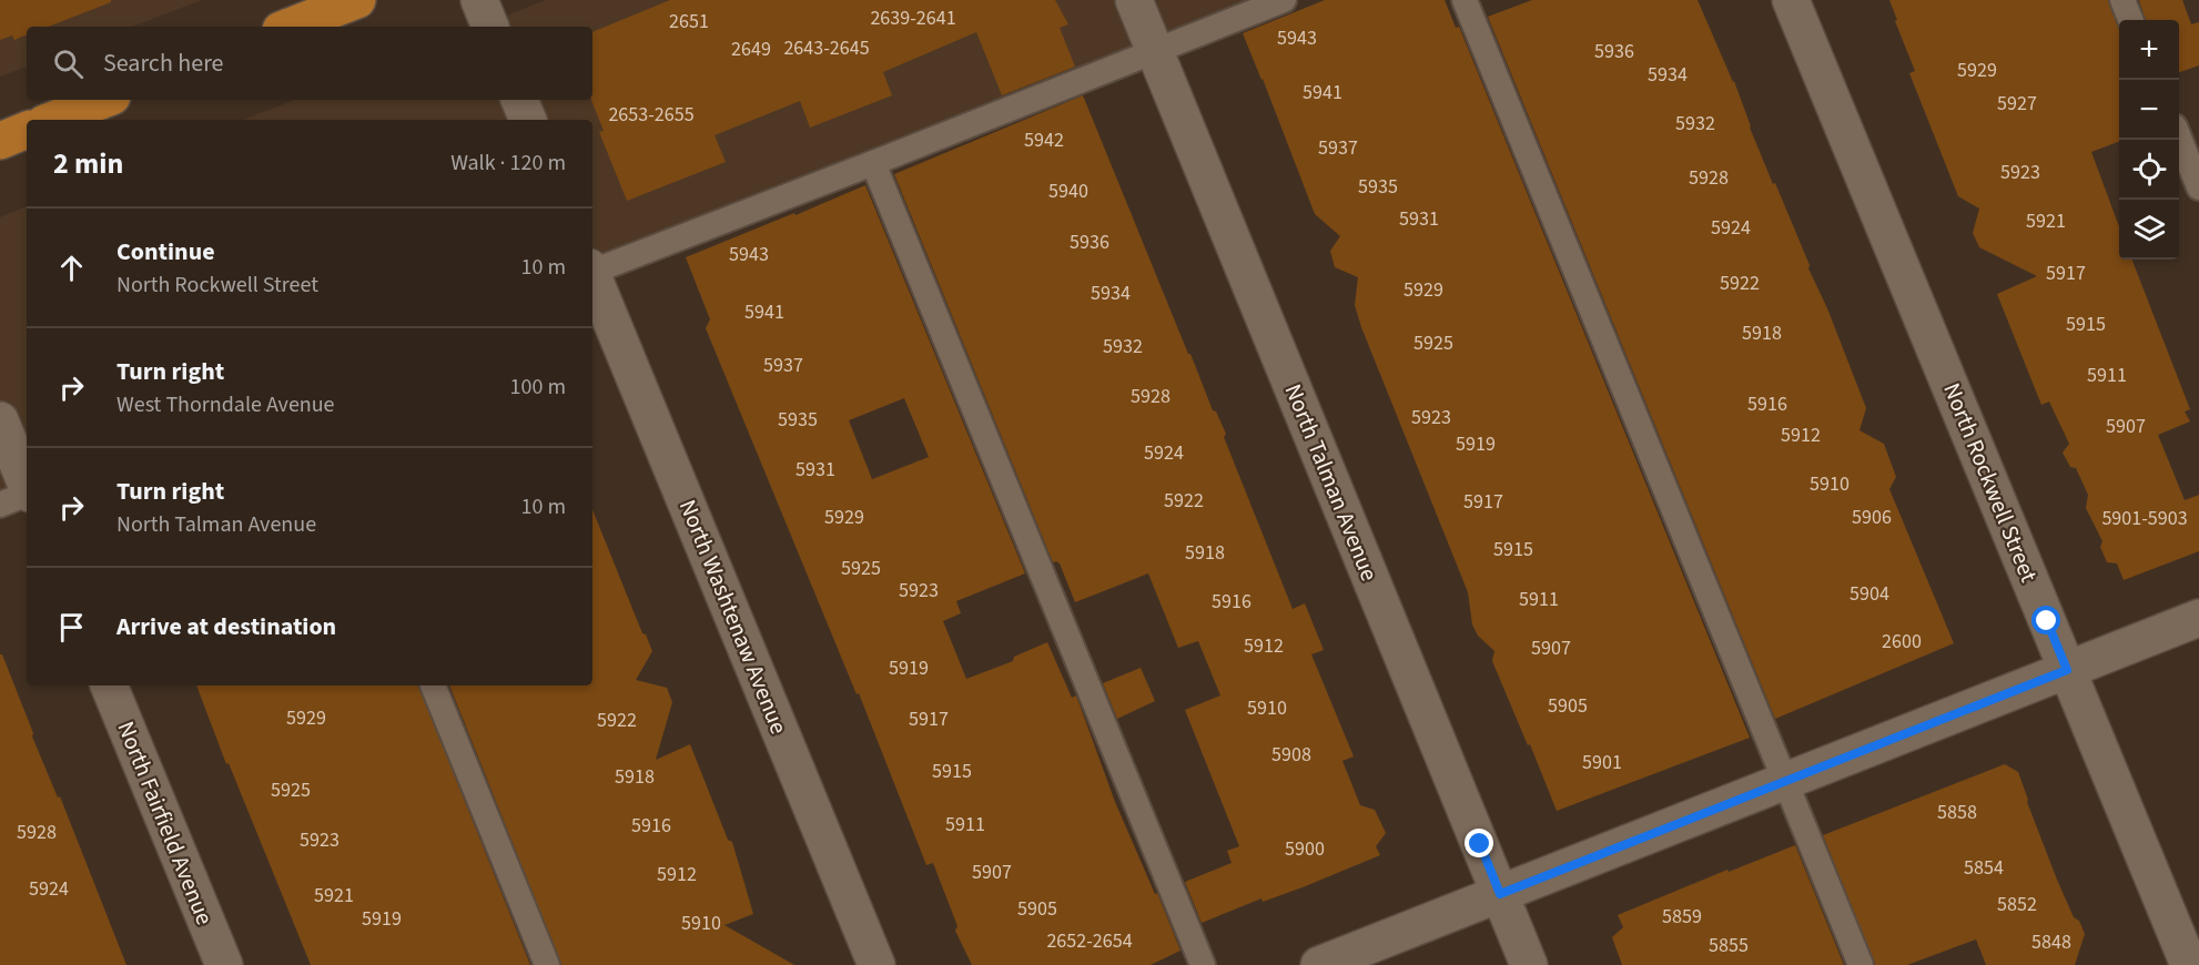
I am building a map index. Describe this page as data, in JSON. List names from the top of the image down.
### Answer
{
  "streets": {
    "street": [
      "North Talman Avenue",
      "North Rockwell Street",
      "North Washtenaw Avenue",
      "North Fairfield Avenue"
    ]
  },
  "house_numbers": [
    "2639-2641",
    "2651",
    "5943",
    "2643-2645",
    "2649",
    "5936",
    "5929",
    "5934",
    "5941",
    "5927",
    "2653-2655",
    "5932",
    "5942",
    "5937",
    "5923",
    "5928",
    "5935",
    "5940",
    "5931",
    "5921",
    "5924",
    "5936",
    "5943",
    "5917",
    "5922",
    "5929",
    "5934",
    "5941",
    "5915",
    "5918",
    "5925",
    "5932",
    "5937",
    "5911",
    "5928",
    "5916",
    "5923",
    "5935",
    "5907",
    "5912",
    "5919",
    "5924",
    "5931",
    "5910",
    "5922",
    "5917",
    "5929",
    "5906",
    "5901-5903",
    "5915",
    "5918",
    "5925",
    "5923",
    "5904",
    "5911",
    "5916",
    "2600",
    "5912",
    "5907",
    "5919",
    "5905",
    "5910",
    "5929",
    "5917",
    "5922",
    "5908",
    "5901",
    "5915",
    "5918",
    "5925",
    "5858",
    "5911",
    "5916",
    "5928",
    "5923",
    "5900",
    "5854",
    "5907",
    "5912",
    "5924",
    "5921",
    "5852",
    "5905",
    "5859",
    "5919",
    "5910",
    "2652-2654",
    "5848",
    "5855"
  ],
  "page": {
    "map_buttons": ["+", "−"],
    "search": "Search here",
    "heading": ["2 min", "Walk · 120 m"],
    "list": [
      ["Continue", "North Rockwell Street", "10 m"],
      ["Turn right", "West Thorndale Avenue", "100 m"],
      ["Turn right", "North Talman Avenue", "10 m"],
      "Arrive at destination"
    ]
  }
}
